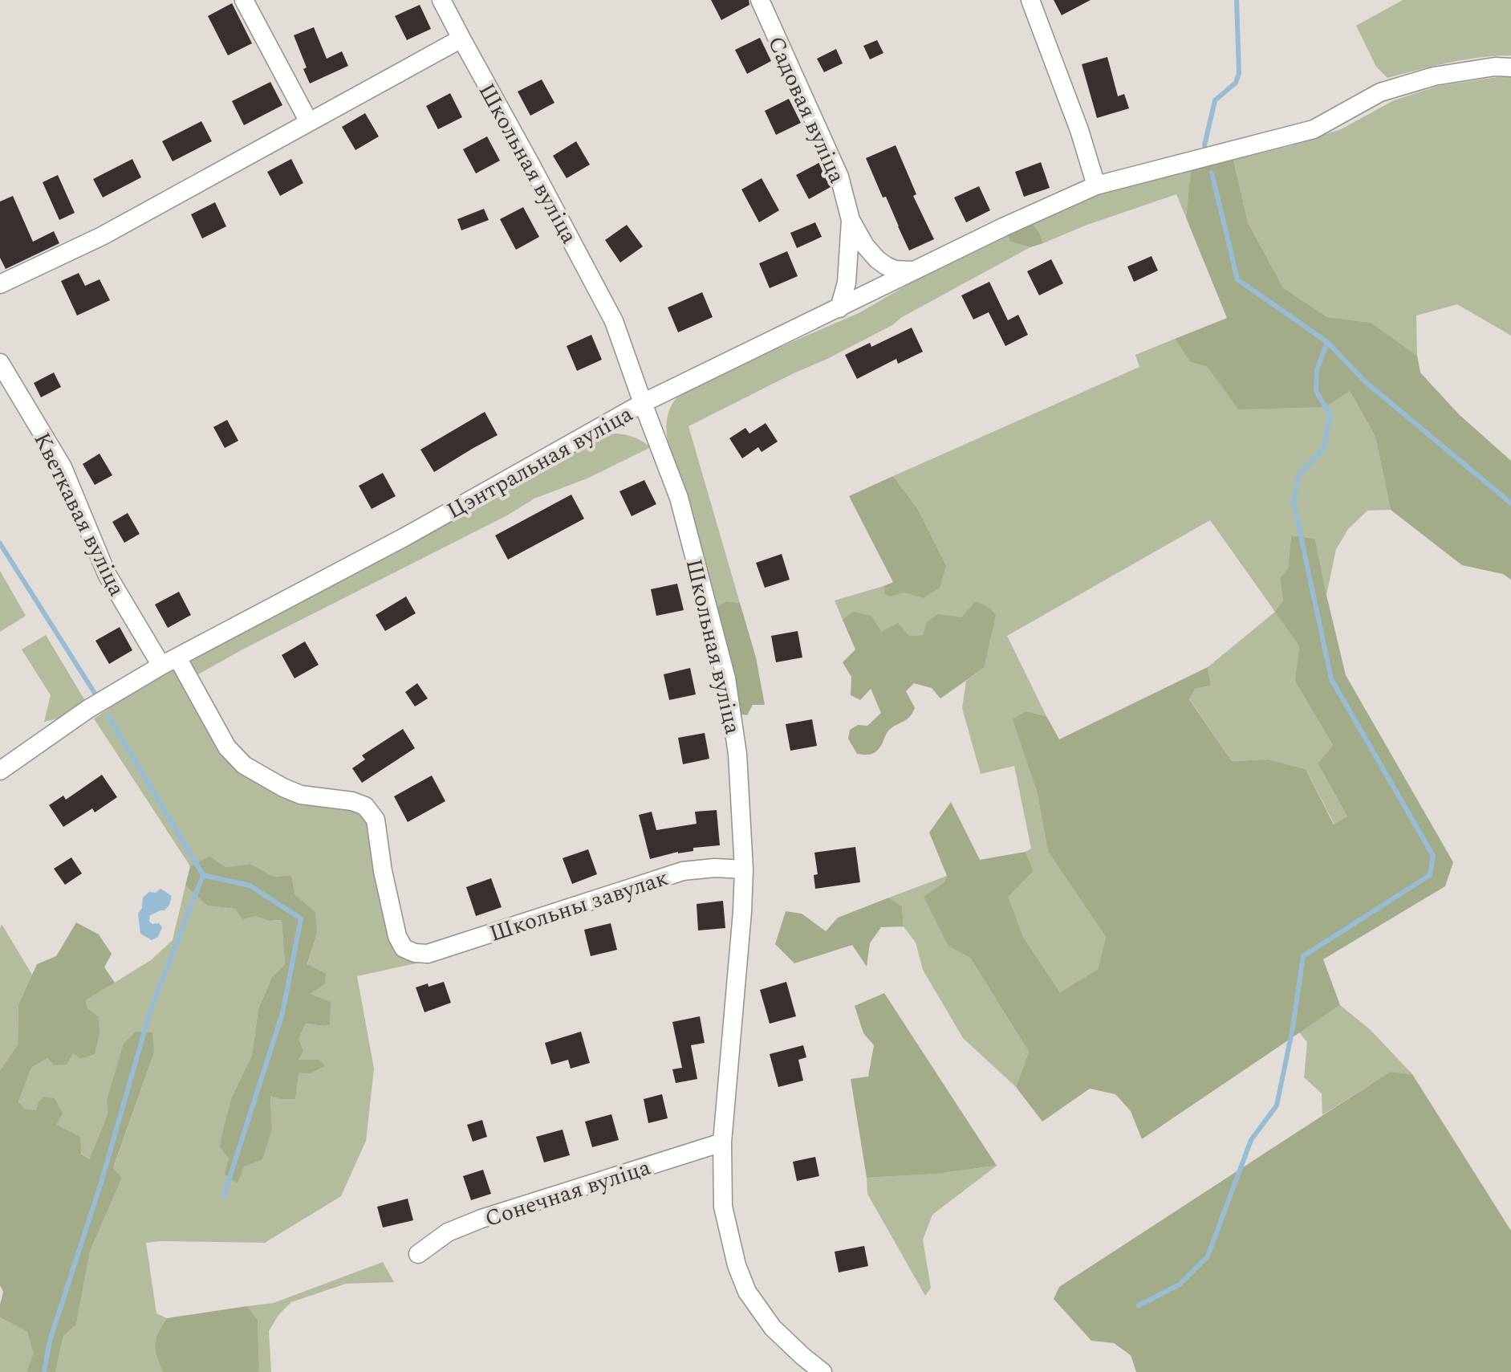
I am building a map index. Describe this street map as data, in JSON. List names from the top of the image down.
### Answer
{
  "streets": {
    "street": [
      "Садовая вуліца",
      "Школьная вуліца",
      "Цэнтральная вуліца",
      "Кветкавая вуліца",
      "Школьны завулак",
      "Сонечная вуліца"
    ]
  },
  "crossings": [
    ["Садовая вуліца", "Цэнтральная вуліца"],
    ["Школьная вуліца", "Цэнтральная вуліца"],
    ["Школьная вуліца", "Школьны завулак"],
    ["Школьная вуліца", "Сонечная вуліца"],
    ["Цэнтральная вуліца", "Кветкавая вуліца"],
    ["Кветкавая вуліца", "Школьны завулак"]
  ]
}
